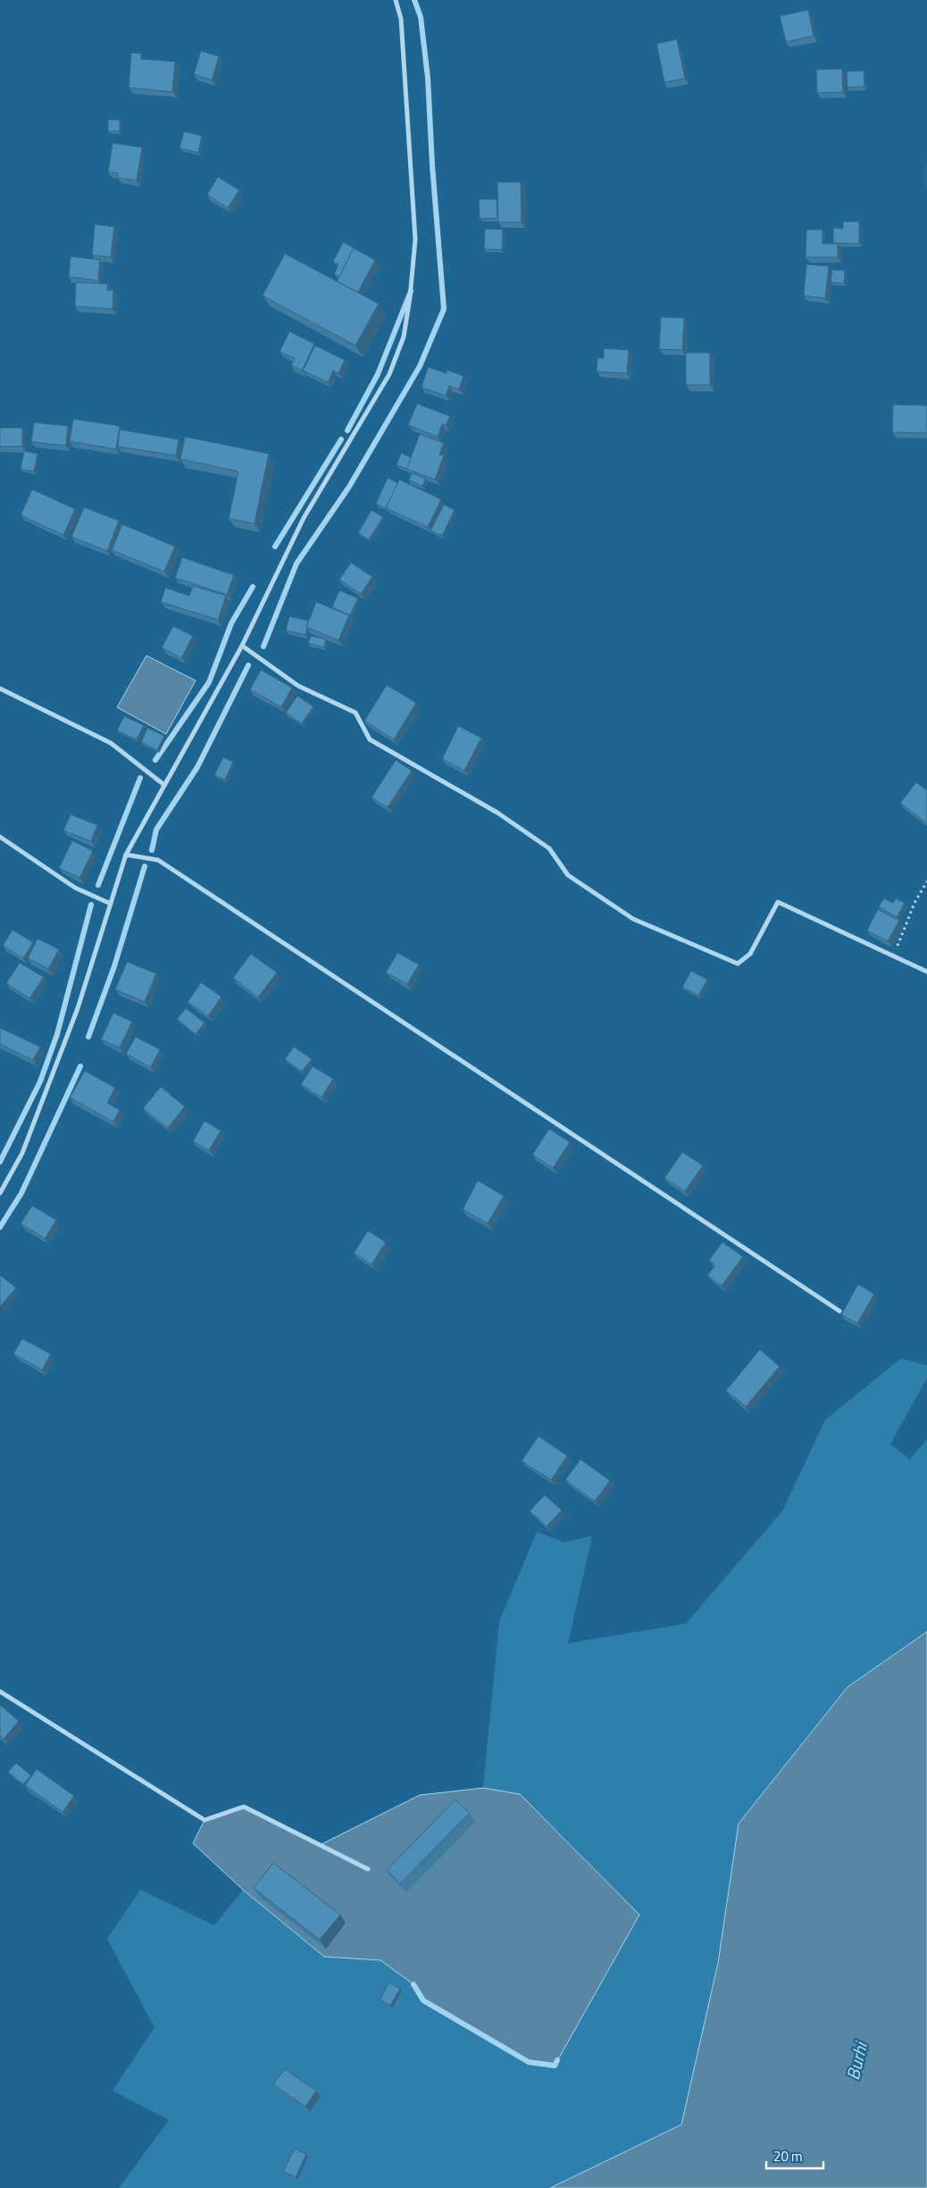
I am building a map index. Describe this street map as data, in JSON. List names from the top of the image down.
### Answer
{
  "water": ["Burhi"],
  "scale_bar": "20 m"
}
